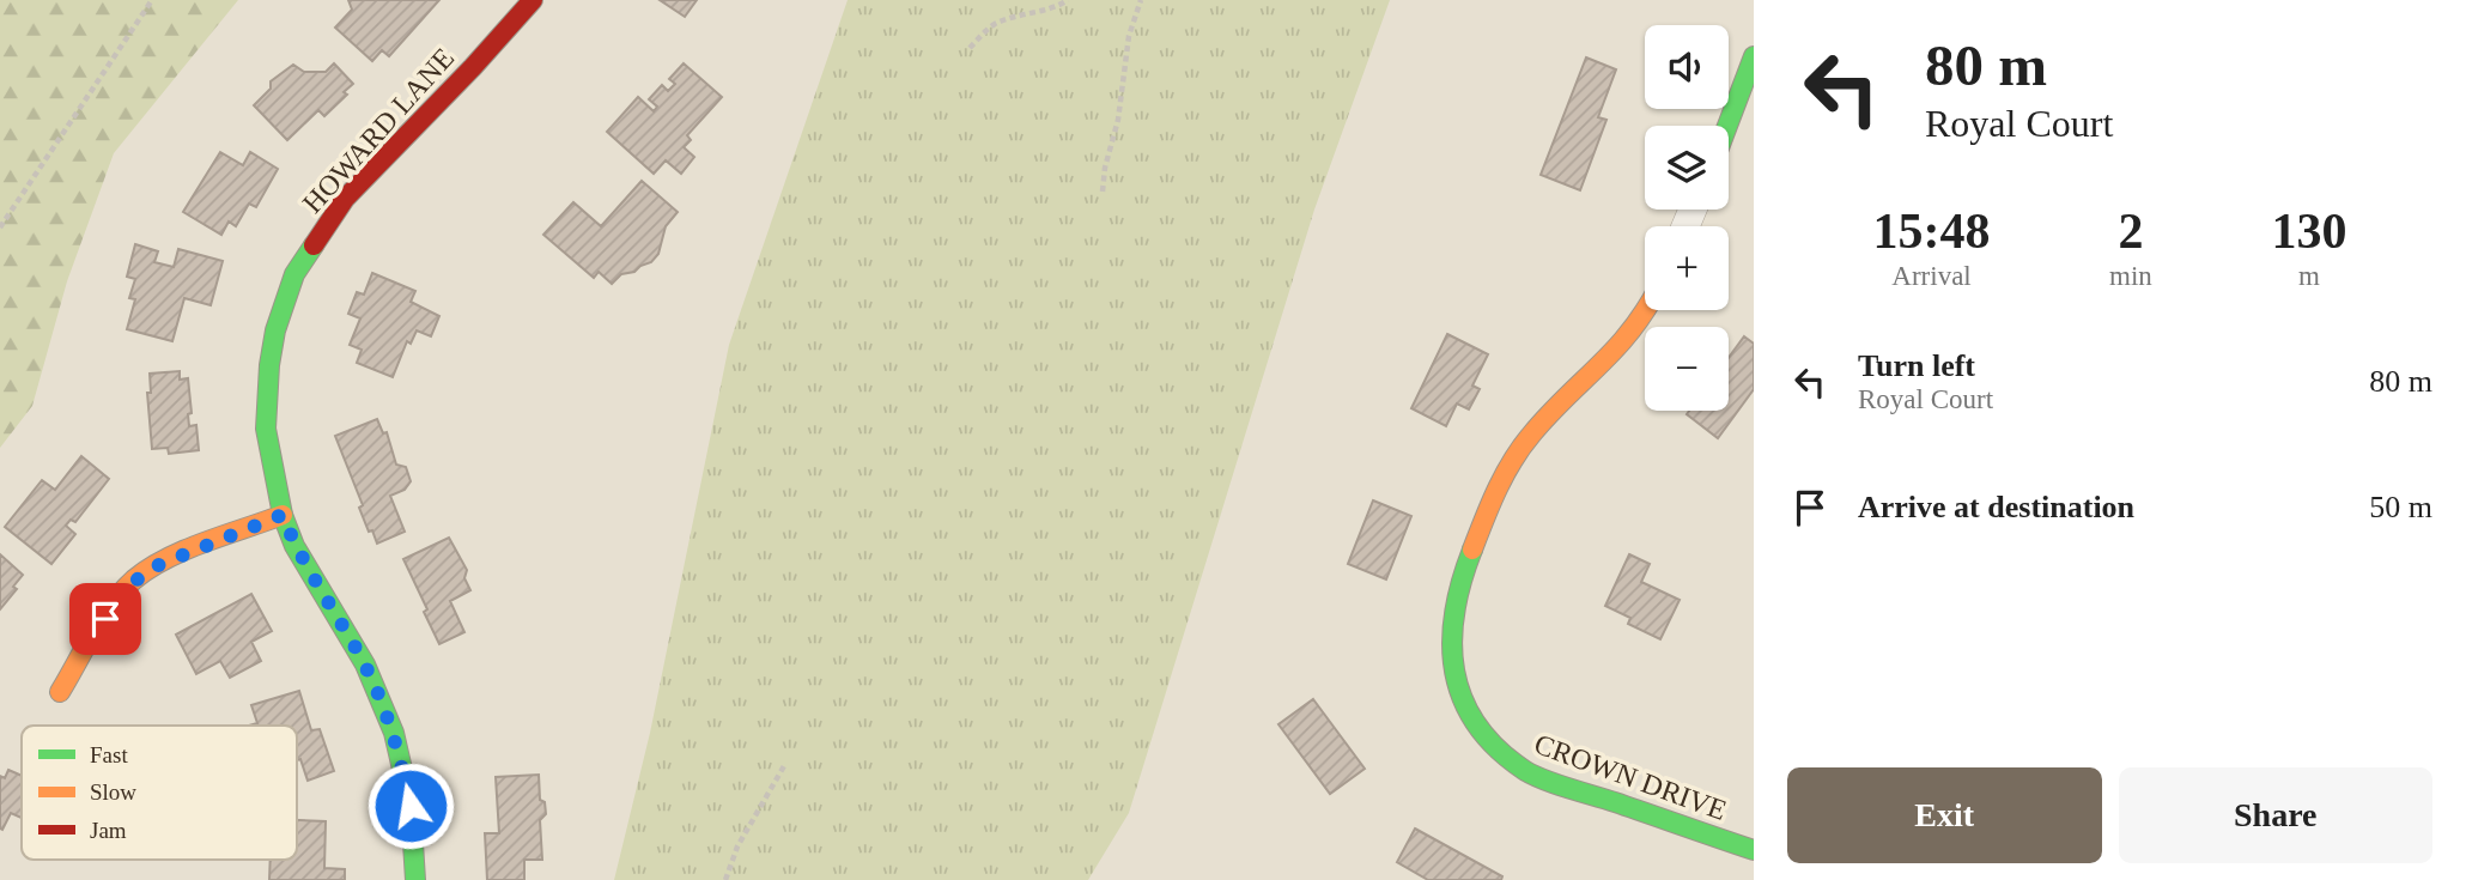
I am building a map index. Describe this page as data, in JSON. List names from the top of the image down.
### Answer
{
  "streets": {
    "street": ["HOWARD LANE", "CROWN DRIVE"]
  },
  "legend": ["Fast", "Slow", "Jam"],
  "page": {
    "turn": ["80 m", "Royal Court"],
    "map_buttons": ["+", "−"],
    "eta": [
      "15:48",
      "Arrival",
      "2",
      "min",
      "130",
      "m"
    ],
    "list": [
      {
        "name": "Turn left",
        "note": "Royal Court",
        "value": "80 m"
      },
      {
        "name": "Arrive at destination",
        "value": "50 m"
      }
    ],
    "buttons": ["Exit", "Share"]
  }
}
